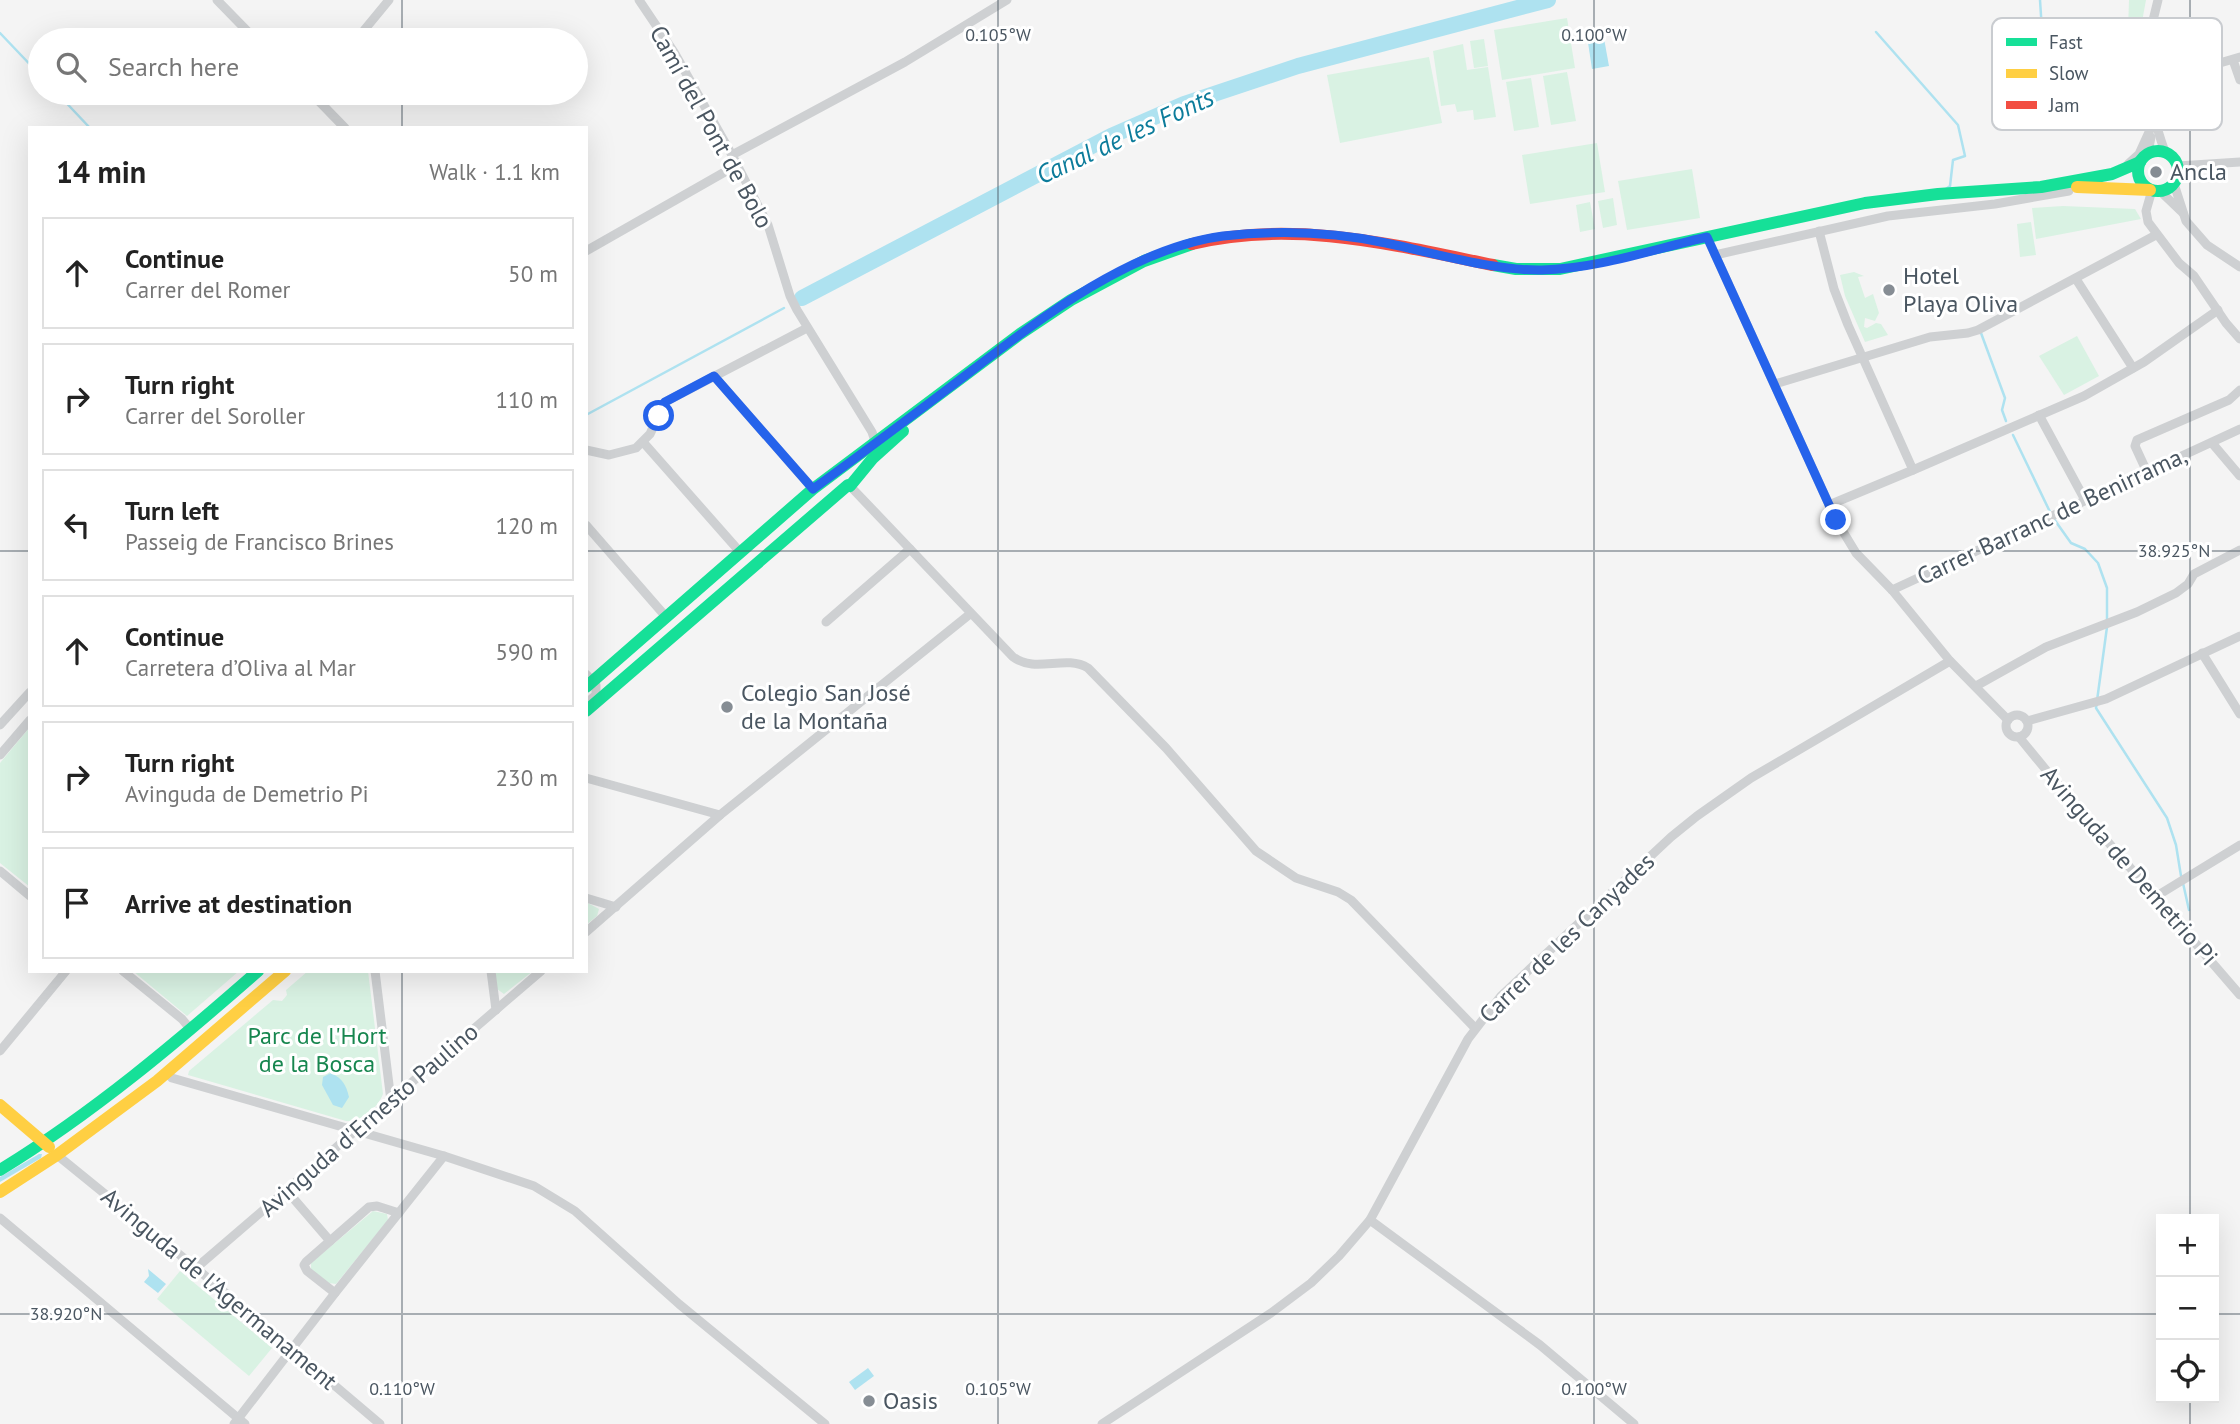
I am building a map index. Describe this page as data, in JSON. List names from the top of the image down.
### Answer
{
  "streets": {
    "street": [
      "Camí del Pont de Bolo",
      "Carrer Barranc de Benirrama,",
      "Avinguda de Demetrio Pi",
      "Carrer de les Canyades",
      "Avinguda d'Ernesto Paulino",
      "Avinguda de l'Agermanament"
    ]
  },
  "crossings": [
    ["Avinguda d'Ernesto Paulino", "Avinguda de l'Agermanament"]
  ],
  "water": ["Canal de les Fonts"],
  "parks": ["Parc de l'Hort de la Bosca"],
  "places": [
    "Ancla",
    "Hotel Playa Oliva",
    "Colegio San José de la Montaña",
    "Oasis"
  ],
  "legend": ["Fast", "Slow", "Jam"],
  "page": {
    "search": "Search here",
    "heading": ["14 min", "Walk · 1.1 km"],
    "list": [
      ["Continue", "Carrer del Romer", "50 m"],
      ["Turn right", "Carrer del Soroller", "110 m"],
      ["Turn left", "Passeig de Francisco Brines", "120 m"],
      ["Continue", "Carretera d’Oliva al Mar", "590 m"],
      ["Turn right", "Avinguda de Demetrio Pi", "230 m"],
      "Arrive at destination"
    ],
    "map_buttons": ["+", "−"]
  },
  "coordinates": [
    "0.105°W",
    "0.100°W",
    "38.925°N",
    "38.920°N",
    "0.110°W"
  ]
}
